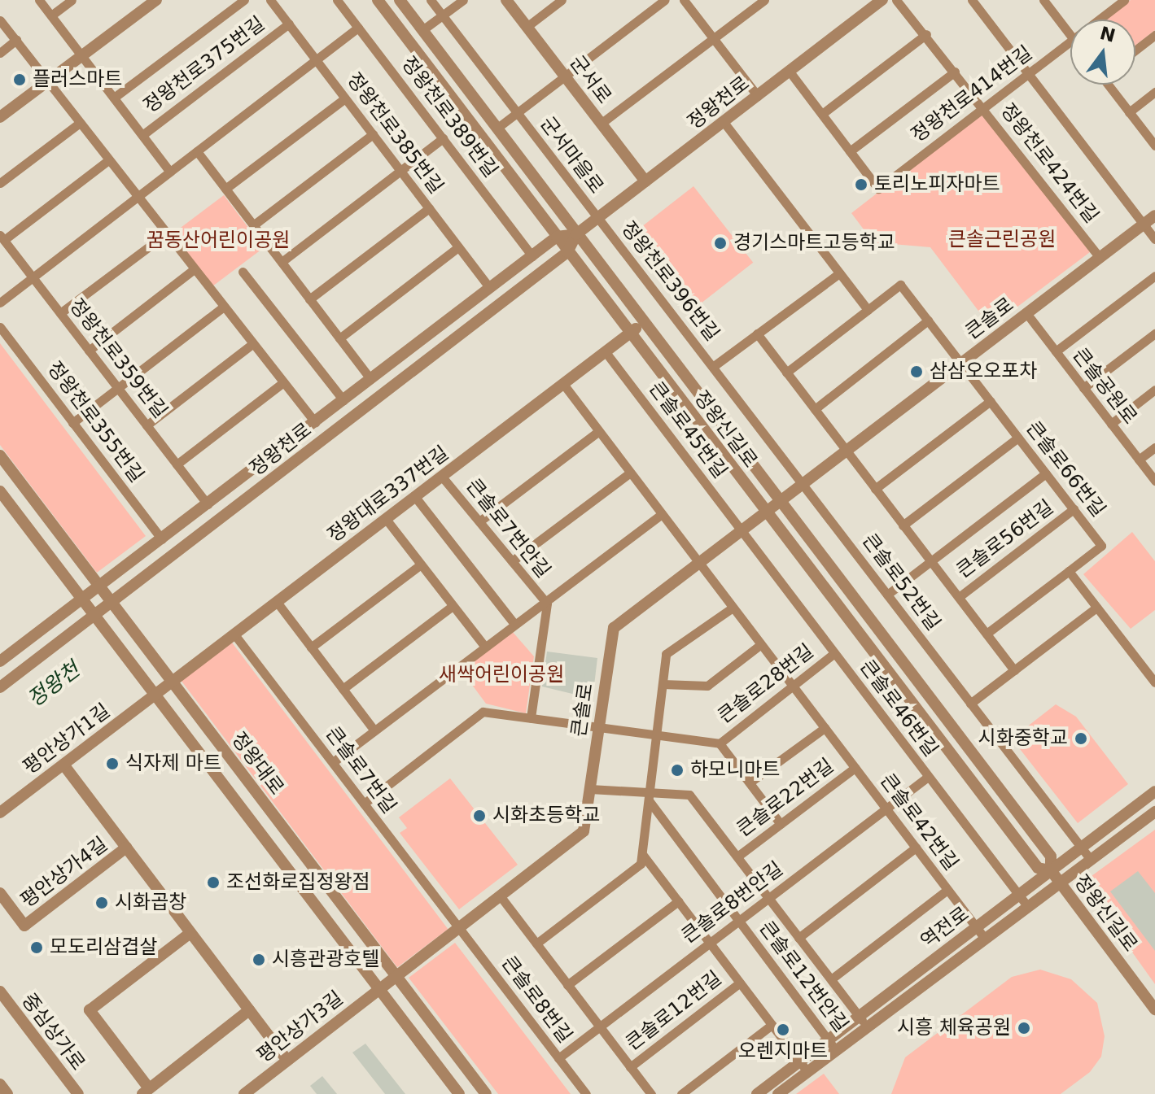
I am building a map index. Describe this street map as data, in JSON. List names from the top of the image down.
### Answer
{
  "streets": {
    "street": [
      "정왕천로375번길",
      "군서로",
      "정왕천로414번길",
      "정왕천로",
      "정왕천로389번길",
      "정왕천로385번길",
      "군서마을로",
      "정왕천로424번길",
      "정왕천로396번길",
      "큰솔로",
      "정왕천로359번길",
      "큰솔공원로",
      "정왕천로355번길",
      "정왕신길로",
      "큰솔로45번길",
      "큰솔로66번길",
      "정왕대로337번길",
      "큰솔로7번안길",
      "큰솔로56번길",
      "큰솔로52번길",
      "큰솔로28번길",
      "큰솔로46번길",
      "평안상가1길",
      "정왕대로",
      "큰솔로7번길",
      "큰솔로22번길",
      "큰솔로42번길",
      "평안상가4길",
      "큰솔로8번안길",
      "역전로",
      "큰솔로12번안길",
      "큰솔로8번길",
      "큰솔로12번길",
      "평안상가3길",
      "중심상가로"
    ]
  },
  "crossings": [
    ["정왕천로375번길", "정왕천로385번길"],
    ["군서로", "정왕천로"],
    ["군서로", "군서마을로"],
    ["정왕천로414번길", "정왕천로"],
    ["정왕천로414번길", "정왕천로424번길"],
    ["정왕천로", "정왕천로389번길"],
    ["정왕천로", "정왕천로385번길"],
    ["정왕천로", "군서마을로"],
    ["정왕천로", "정왕천로396번길"],
    ["정왕천로", "정왕천로359번길"],
    ["정왕천로", "정왕천로355번길"],
    ["정왕천로", "정왕신길로"],
    ["정왕천로", "정왕대로"],
    ["군서마을로", "정왕천로396번길"],
    ["군서마을로", "정왕신길로"],
    ["정왕천로424번길", "큰솔로"],
    ["정왕천로396번길", "큰솔로"],
    ["정왕천로396번길", "큰솔로52번길"],
    ["큰솔로", "큰솔공원로"],
    ["큰솔로", "정왕신길로"],
    ["큰솔로", "큰솔로45번길"],
    ["큰솔로", "큰솔로66번길"],
    ["큰솔로", "큰솔로56번길"],
    ["큰솔로", "큰솔로52번길"],
    ["큰솔로", "큰솔로28번길"],
    ["큰솔로", "큰솔로46번길"],
    ["큰솔로", "정왕대로"],
    ["큰솔로", "큰솔로7번길"],
    ["큰솔로", "큰솔로22번길"],
    ["큰솔로", "큰솔로42번길"],
    ["큰솔로", "큰솔로8번길"],
    ["큰솔로", "큰솔로12번길"],
    ["큰솔로", "평안상가3길"],
    ["정왕신길로", "정왕대로337번길"],
    ["정왕신길로", "역전로"],
    ["큰솔로45번길", "정왕대로337번길"],
    ["큰솔로45번길", "큰솔로46번길"],
    ["큰솔로66번길", "큰솔로56번길"],
    ["정왕대로337번길", "큰솔로7번안길"],
    ["정왕대로337번길", "평안상가1길"],
    ["정왕대로337번길", "정왕대로"],
    ["정왕대로337번길", "큰솔로7번길"],
    ["정왕대로337번길", "큰솔로42번길"],
    ["큰솔로7번안길", "큰솔로7번길"],
    ["큰솔로7번안길", "큰솔로42번길"],
    ["큰솔로56번길", "큰솔로52번길"],
    ["큰솔로52번길", "역전로"],
    ["큰솔로28번길", "큰솔로46번길"],
    ["큰솔로28번길", "큰솔로7번길"],
    ["큰솔로28번길", "큰솔로22번길"],
    ["큰솔로28번길", "큰솔로42번길"],
    ["큰솔로46번길", "큰솔로8번안길"],
    ["큰솔로46번길", "역전로"],
    ["평안상가1길", "정왕대로"],
    ["평안상가1길", "평안상가4길"],
    ["정왕대로", "평안상가3길"],
    ["큰솔로7번길", "큰솔로8번길"],
    ["큰솔로22번길", "큰솔로42번길"],
    ["큰솔로22번길", "큰솔로8번안길"],
    ["큰솔로22번길", "역전로"],
    ["큰솔로22번길", "큰솔로12번안길"],
    ["큰솔로42번길", "큰솔로8번안길"],
    ["큰솔로42번길", "역전로"],
    ["평안상가4길", "평안상가3길"],
    ["큰솔로8번안길", "큰솔로12번안길"],
    ["큰솔로8번안길", "큰솔로8번길"],
    ["큰솔로8번안길", "큰솔로12번길"],
    ["역전로", "큰솔로12번안길"]
  ],
  "water": ["정왕천"],
  "parks": ["큰솔근린공원", "꿈동산어린이공원", "새싹어린이공원"],
  "places": [
    "플러스마트",
    "토리노피자마트",
    "경기스마트고등학교",
    "삼삼오오포차",
    "시화중학교",
    "식자제 마트",
    "하모니마트",
    "시화초등학교",
    "조선화로집정왕점",
    "시화곱창",
    "모도리삼겹살",
    "시흥관광호텔",
    "시흥 체육공원",
    "오렌지마트"
  ],
  "north": "top"
}
